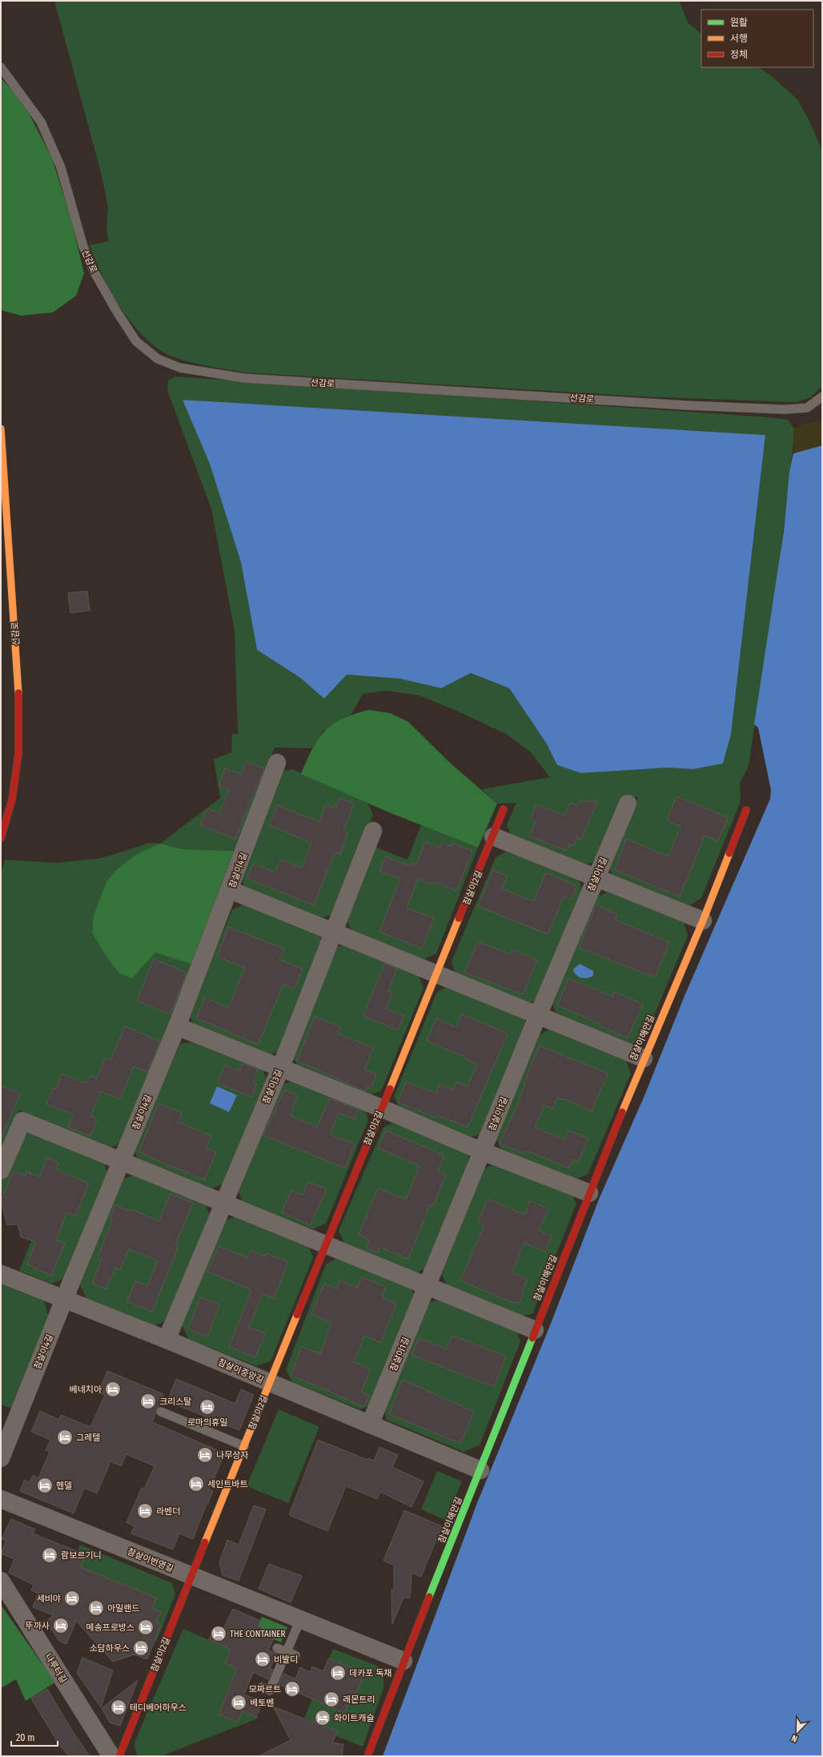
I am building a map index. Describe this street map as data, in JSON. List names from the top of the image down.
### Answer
{
  "streets": {
    "street": [
      "선감로",
      "참살이4길",
      "참살이1길",
      "참살이2길",
      "참살이해안길",
      "참살이3길",
      "참살이중앙길",
      "참살이번영길",
      "나루터길"
    ]
  },
  "crossings": [
    ["참살이4길", "참살이중앙길"],
    ["참살이1길", "참살이중앙길"],
    ["참살이2길", "참살이중앙길"],
    ["참살이2길", "참살이번영길"],
    ["참살이해안길", "참살이중앙길"],
    ["참살이해안길", "참살이번영길"],
    ["참살이3길", "참살이중앙길"]
  ],
  "places": {
    "hotel": [
      "베네치아",
      "크리스탈",
      "로마의휴일",
      "그레텔",
      "나무상자",
      "세인트바트",
      "헨델",
      "라벤더",
      "람보르기니",
      "세비야",
      "아일랜드",
      "뚜까사",
      "메송프로방스",
      "THE CONTAINER",
      "소담하우스",
      "비발디",
      "데카포 독채",
      "모짜르트",
      "레몬트리",
      "베토벤",
      "테디베어하우스",
      "화이트캐슬"
    ]
  },
  "legend": ["원활", "서행", "정체"],
  "scale_bar": "20 m",
  "north": "bottom left"
}
